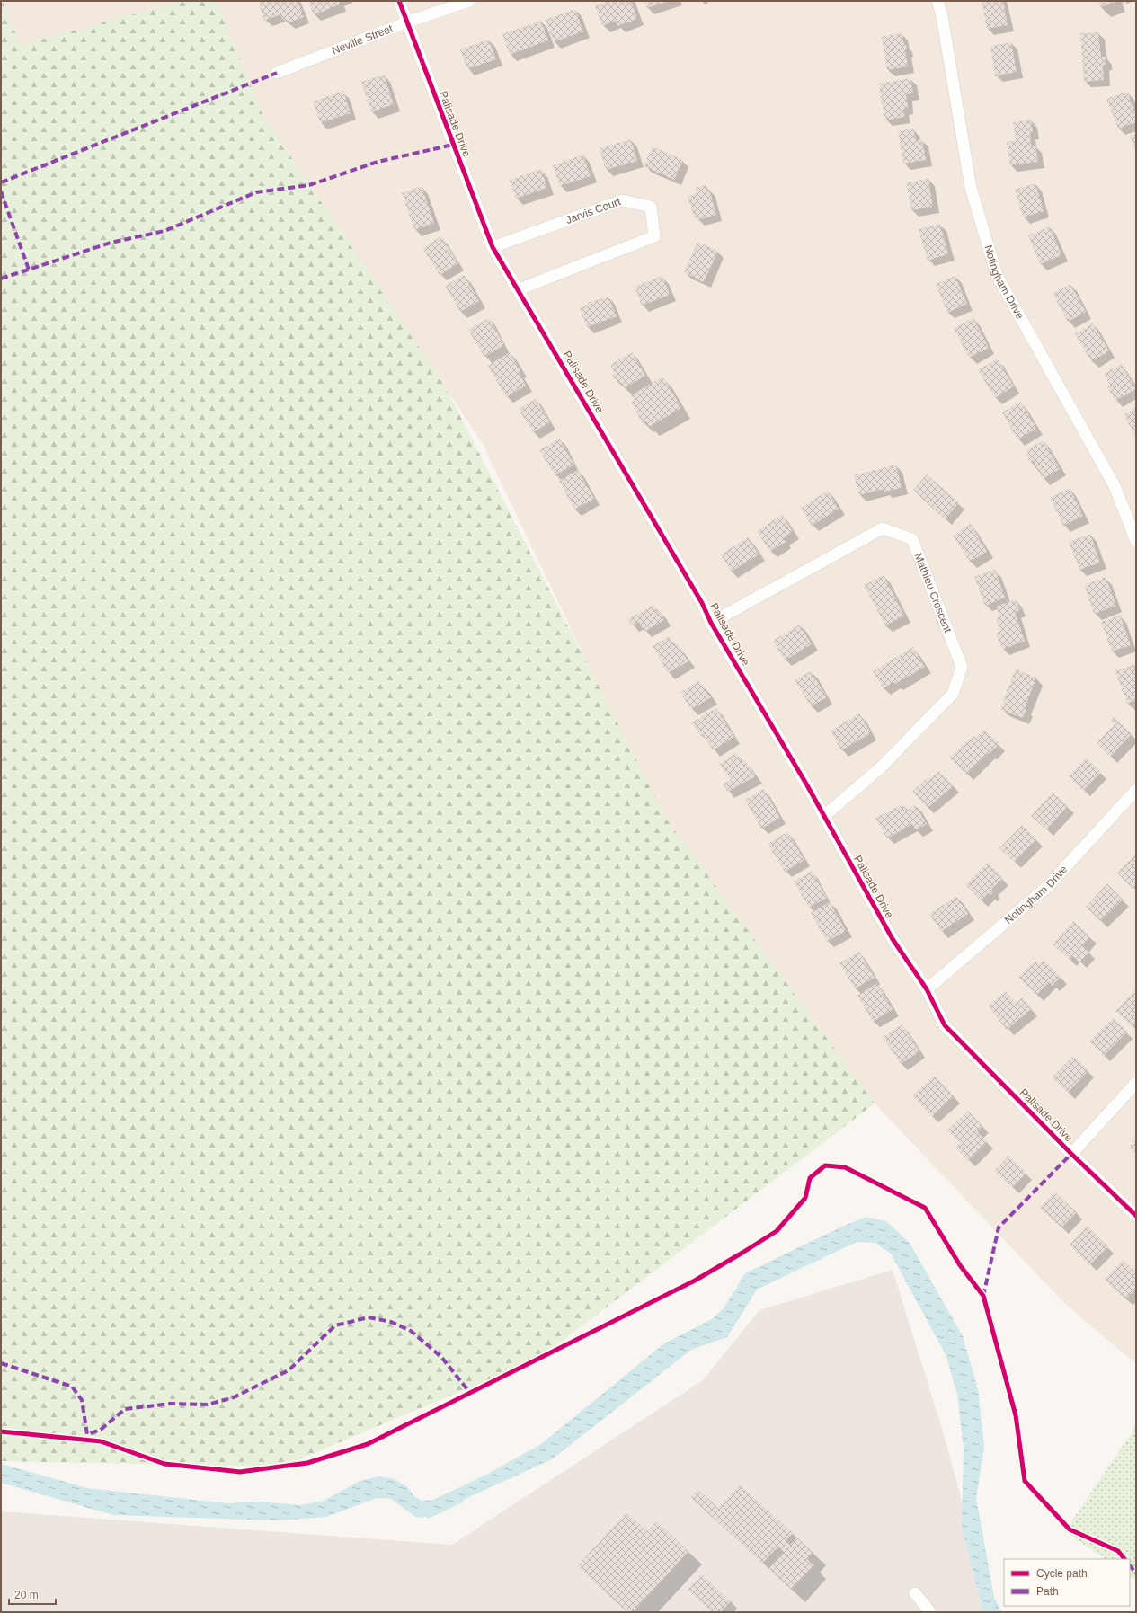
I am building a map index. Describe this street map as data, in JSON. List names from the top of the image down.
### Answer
{
  "streets": {
    "street": [
      "Neville Street",
      "Palisade Drive",
      "Jarvis Court",
      "Notingham Drive",
      "Mathieu Crescent"
    ]
  },
  "crossings": [
    ["Neville Street", "Palisade Drive"],
    ["Palisade Drive", "Jarvis Court"],
    ["Palisade Drive", "Notingham Drive"],
    ["Palisade Drive", "Mathieu Crescent"]
  ],
  "legend": ["Cycle path", "Path"],
  "scale_bar": "20 m"
}
